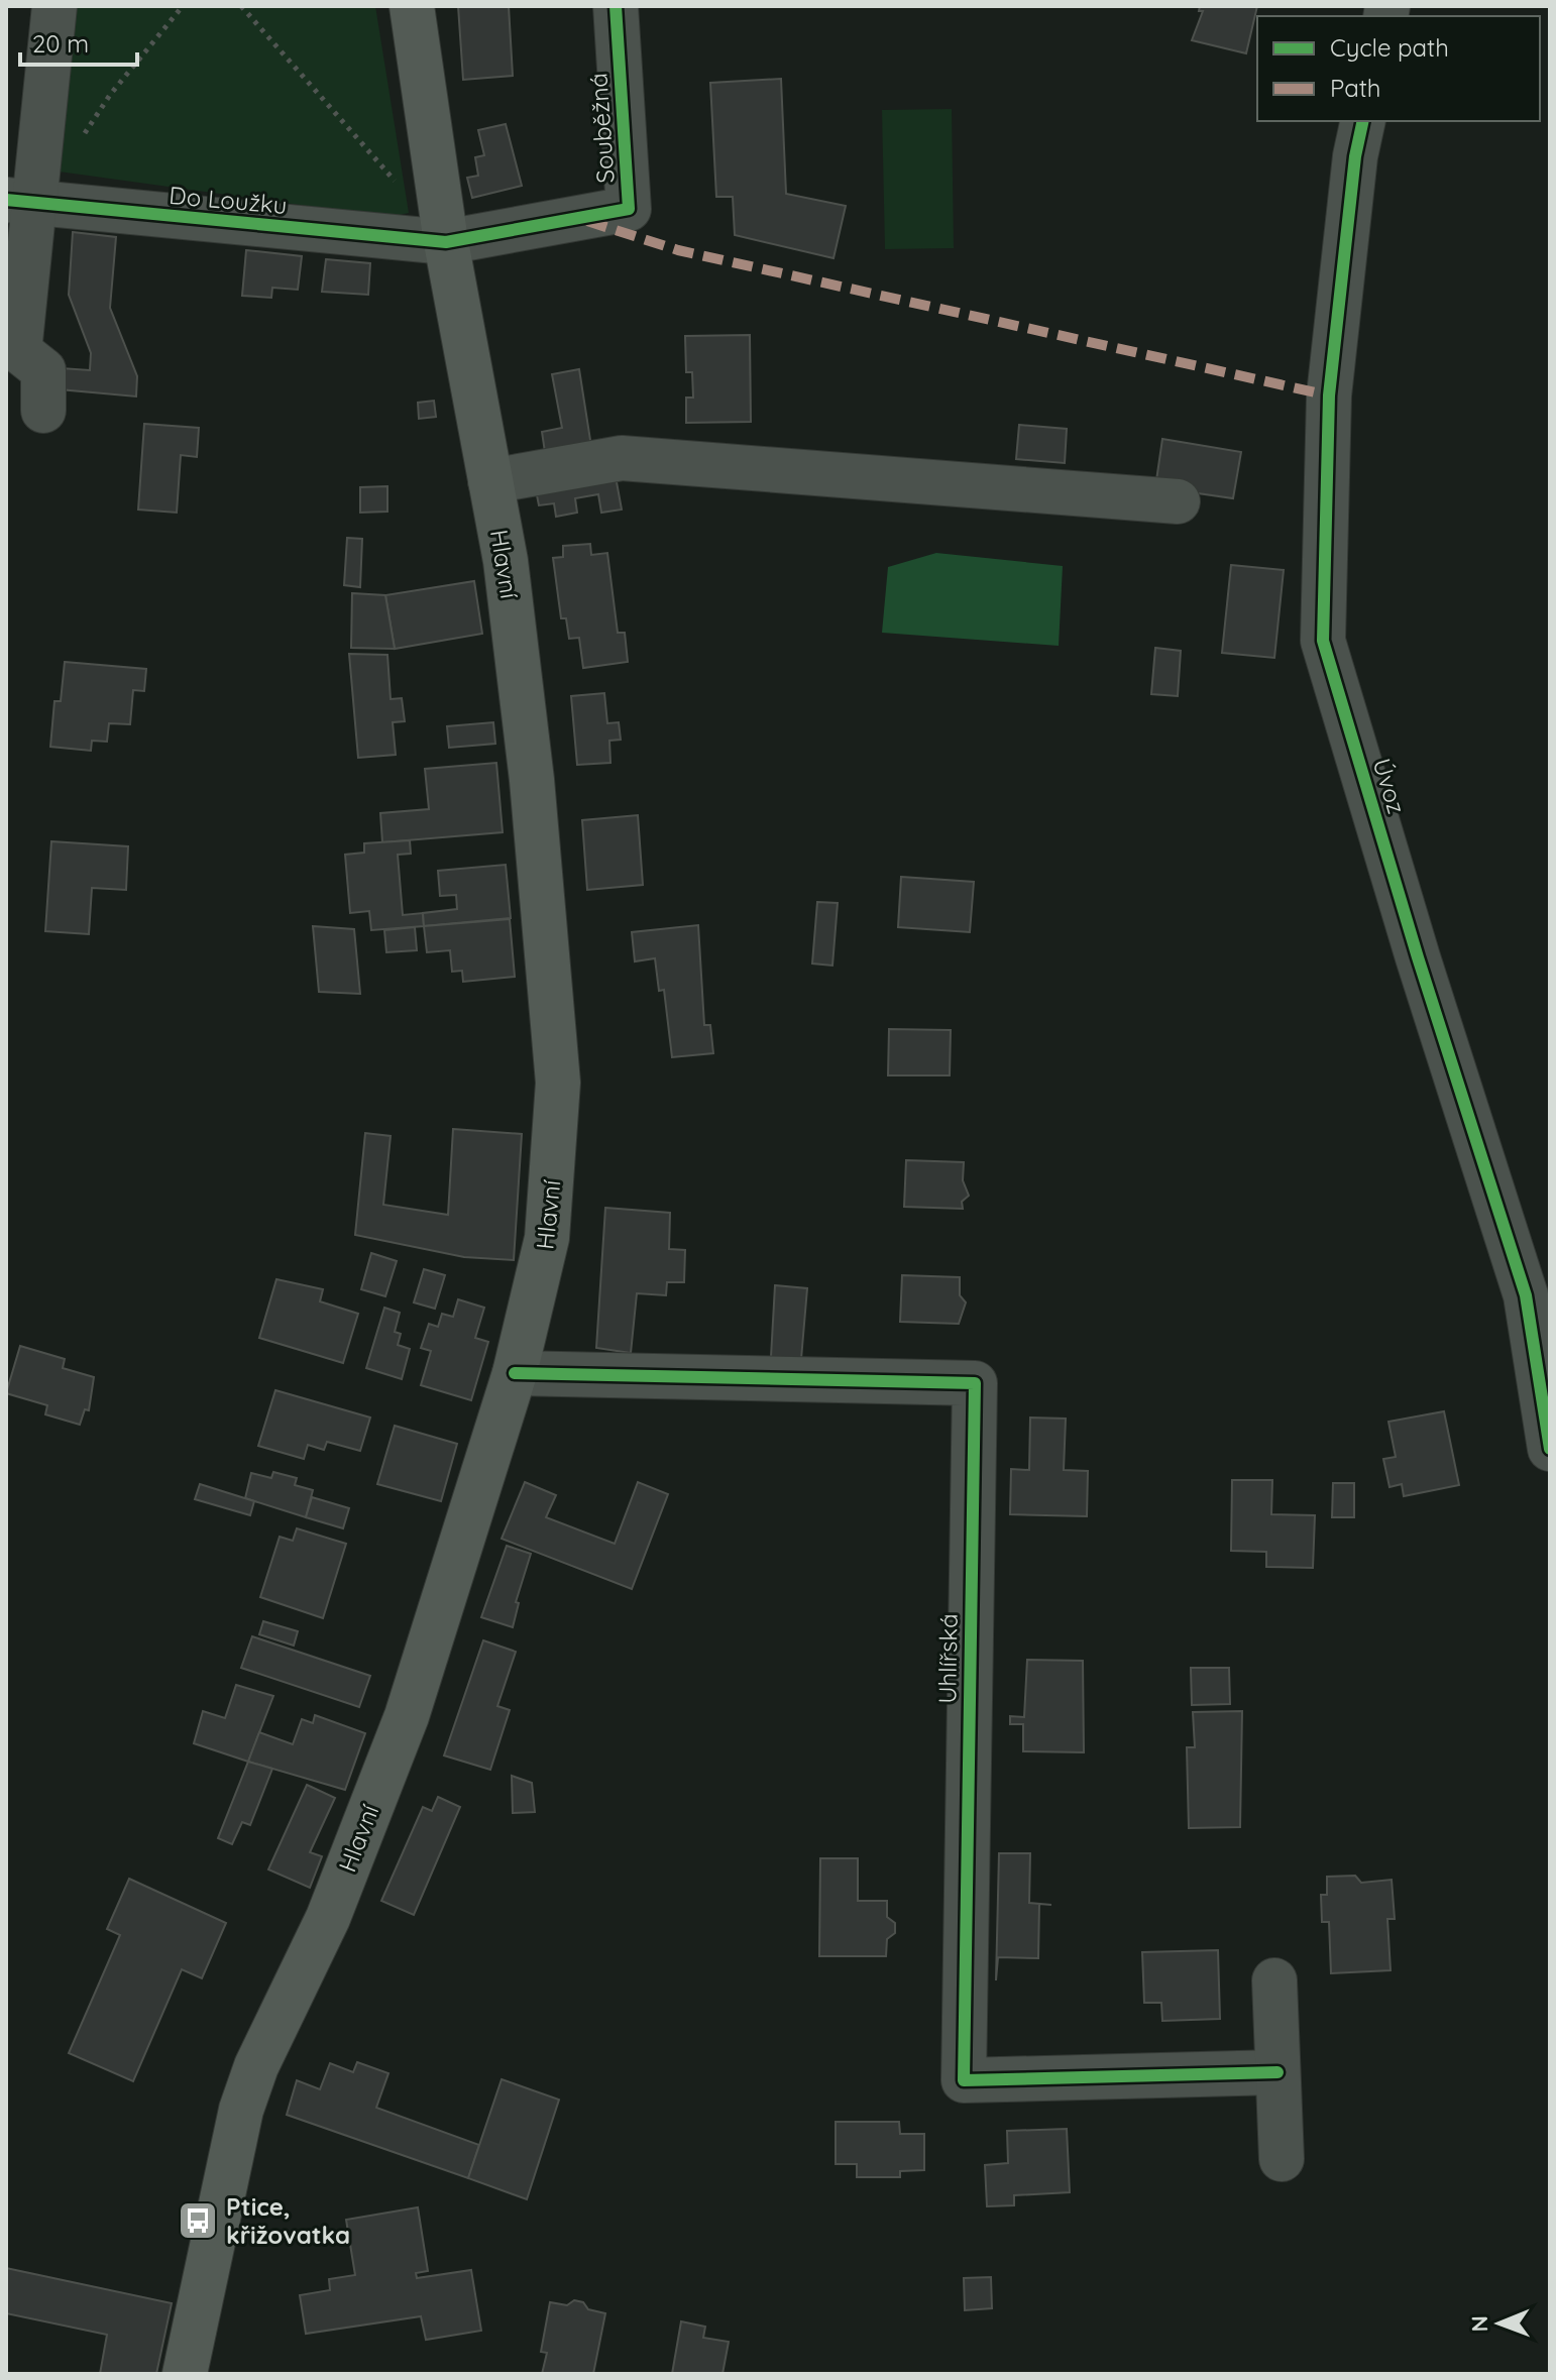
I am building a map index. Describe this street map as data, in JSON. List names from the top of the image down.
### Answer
{
  "streets": {
    "main road": ["Hlavní"],
    "street": [
      "Souběžná",
      "Do Loužku",
      "Úvoz",
      "Uhlířská"
    ]
  },
  "crossings": [
    ["Souběžná", "Do Loužku"],
    ["Souběžná", "Hlavní"],
    ["Do Loužku", "Hlavní"],
    ["Hlavní", "Uhlířská"]
  ],
  "places": {
    "bus stop": ["Ptice, křižovatka"]
  },
  "legend": ["Cycle path", "Path"],
  "scale_bar": "20 m",
  "north": "left"
}
